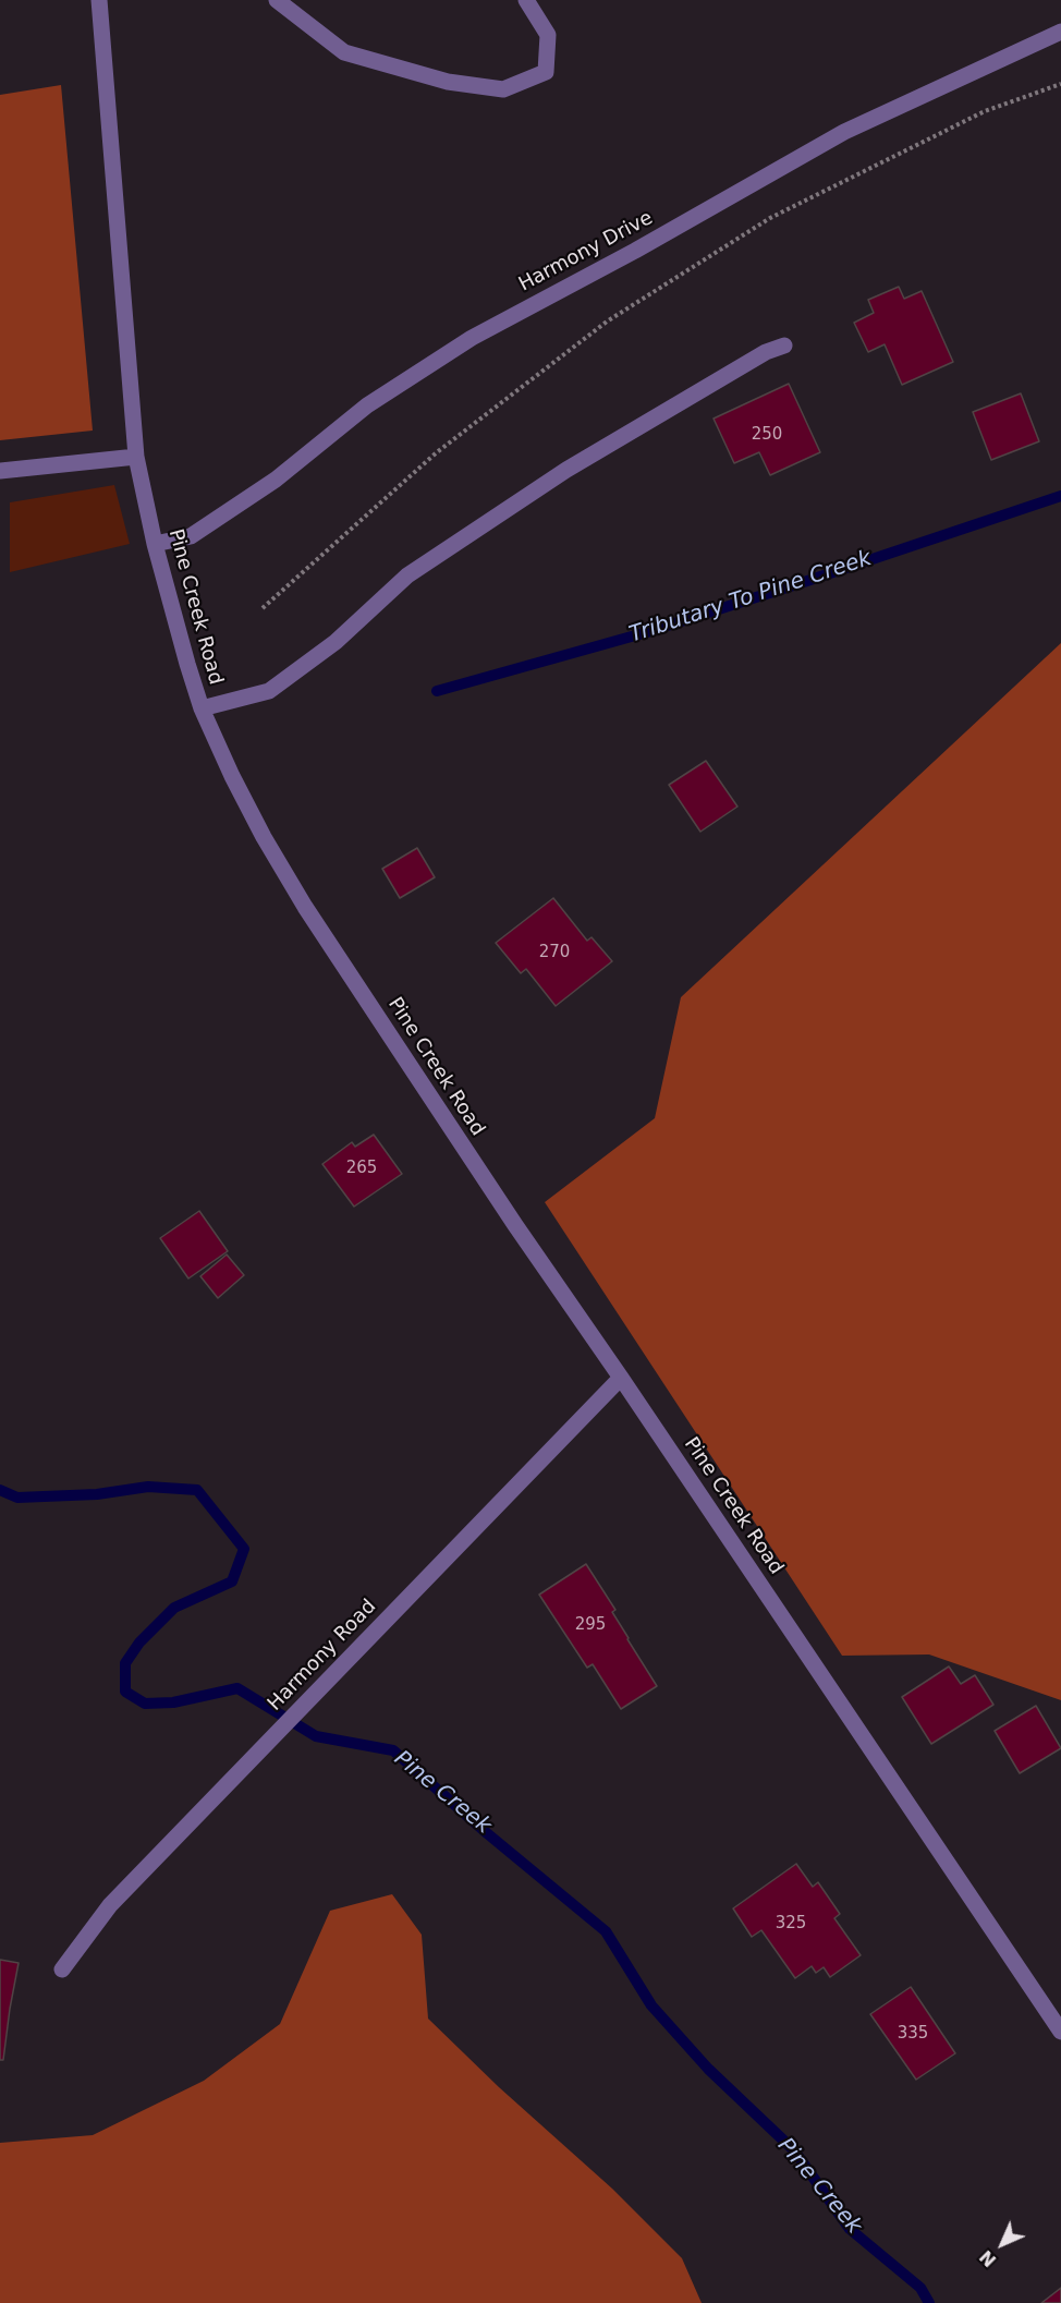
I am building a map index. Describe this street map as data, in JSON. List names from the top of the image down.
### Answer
{
  "streets": {
    "street": ["Harmony Drive", "Pine Creek Road", "Harmony Road"]
  },
  "crossings": [
    ["Harmony Drive", "Pine Creek Road"],
    ["Pine Creek Road", "Harmony Road"]
  ],
  "water": ["Tributary To Pine Creek", "Pine Creek"],
  "house_numbers": [
    "250",
    "270",
    "265",
    "295",
    "325",
    "335"
  ],
  "north": "bottom left"
}
